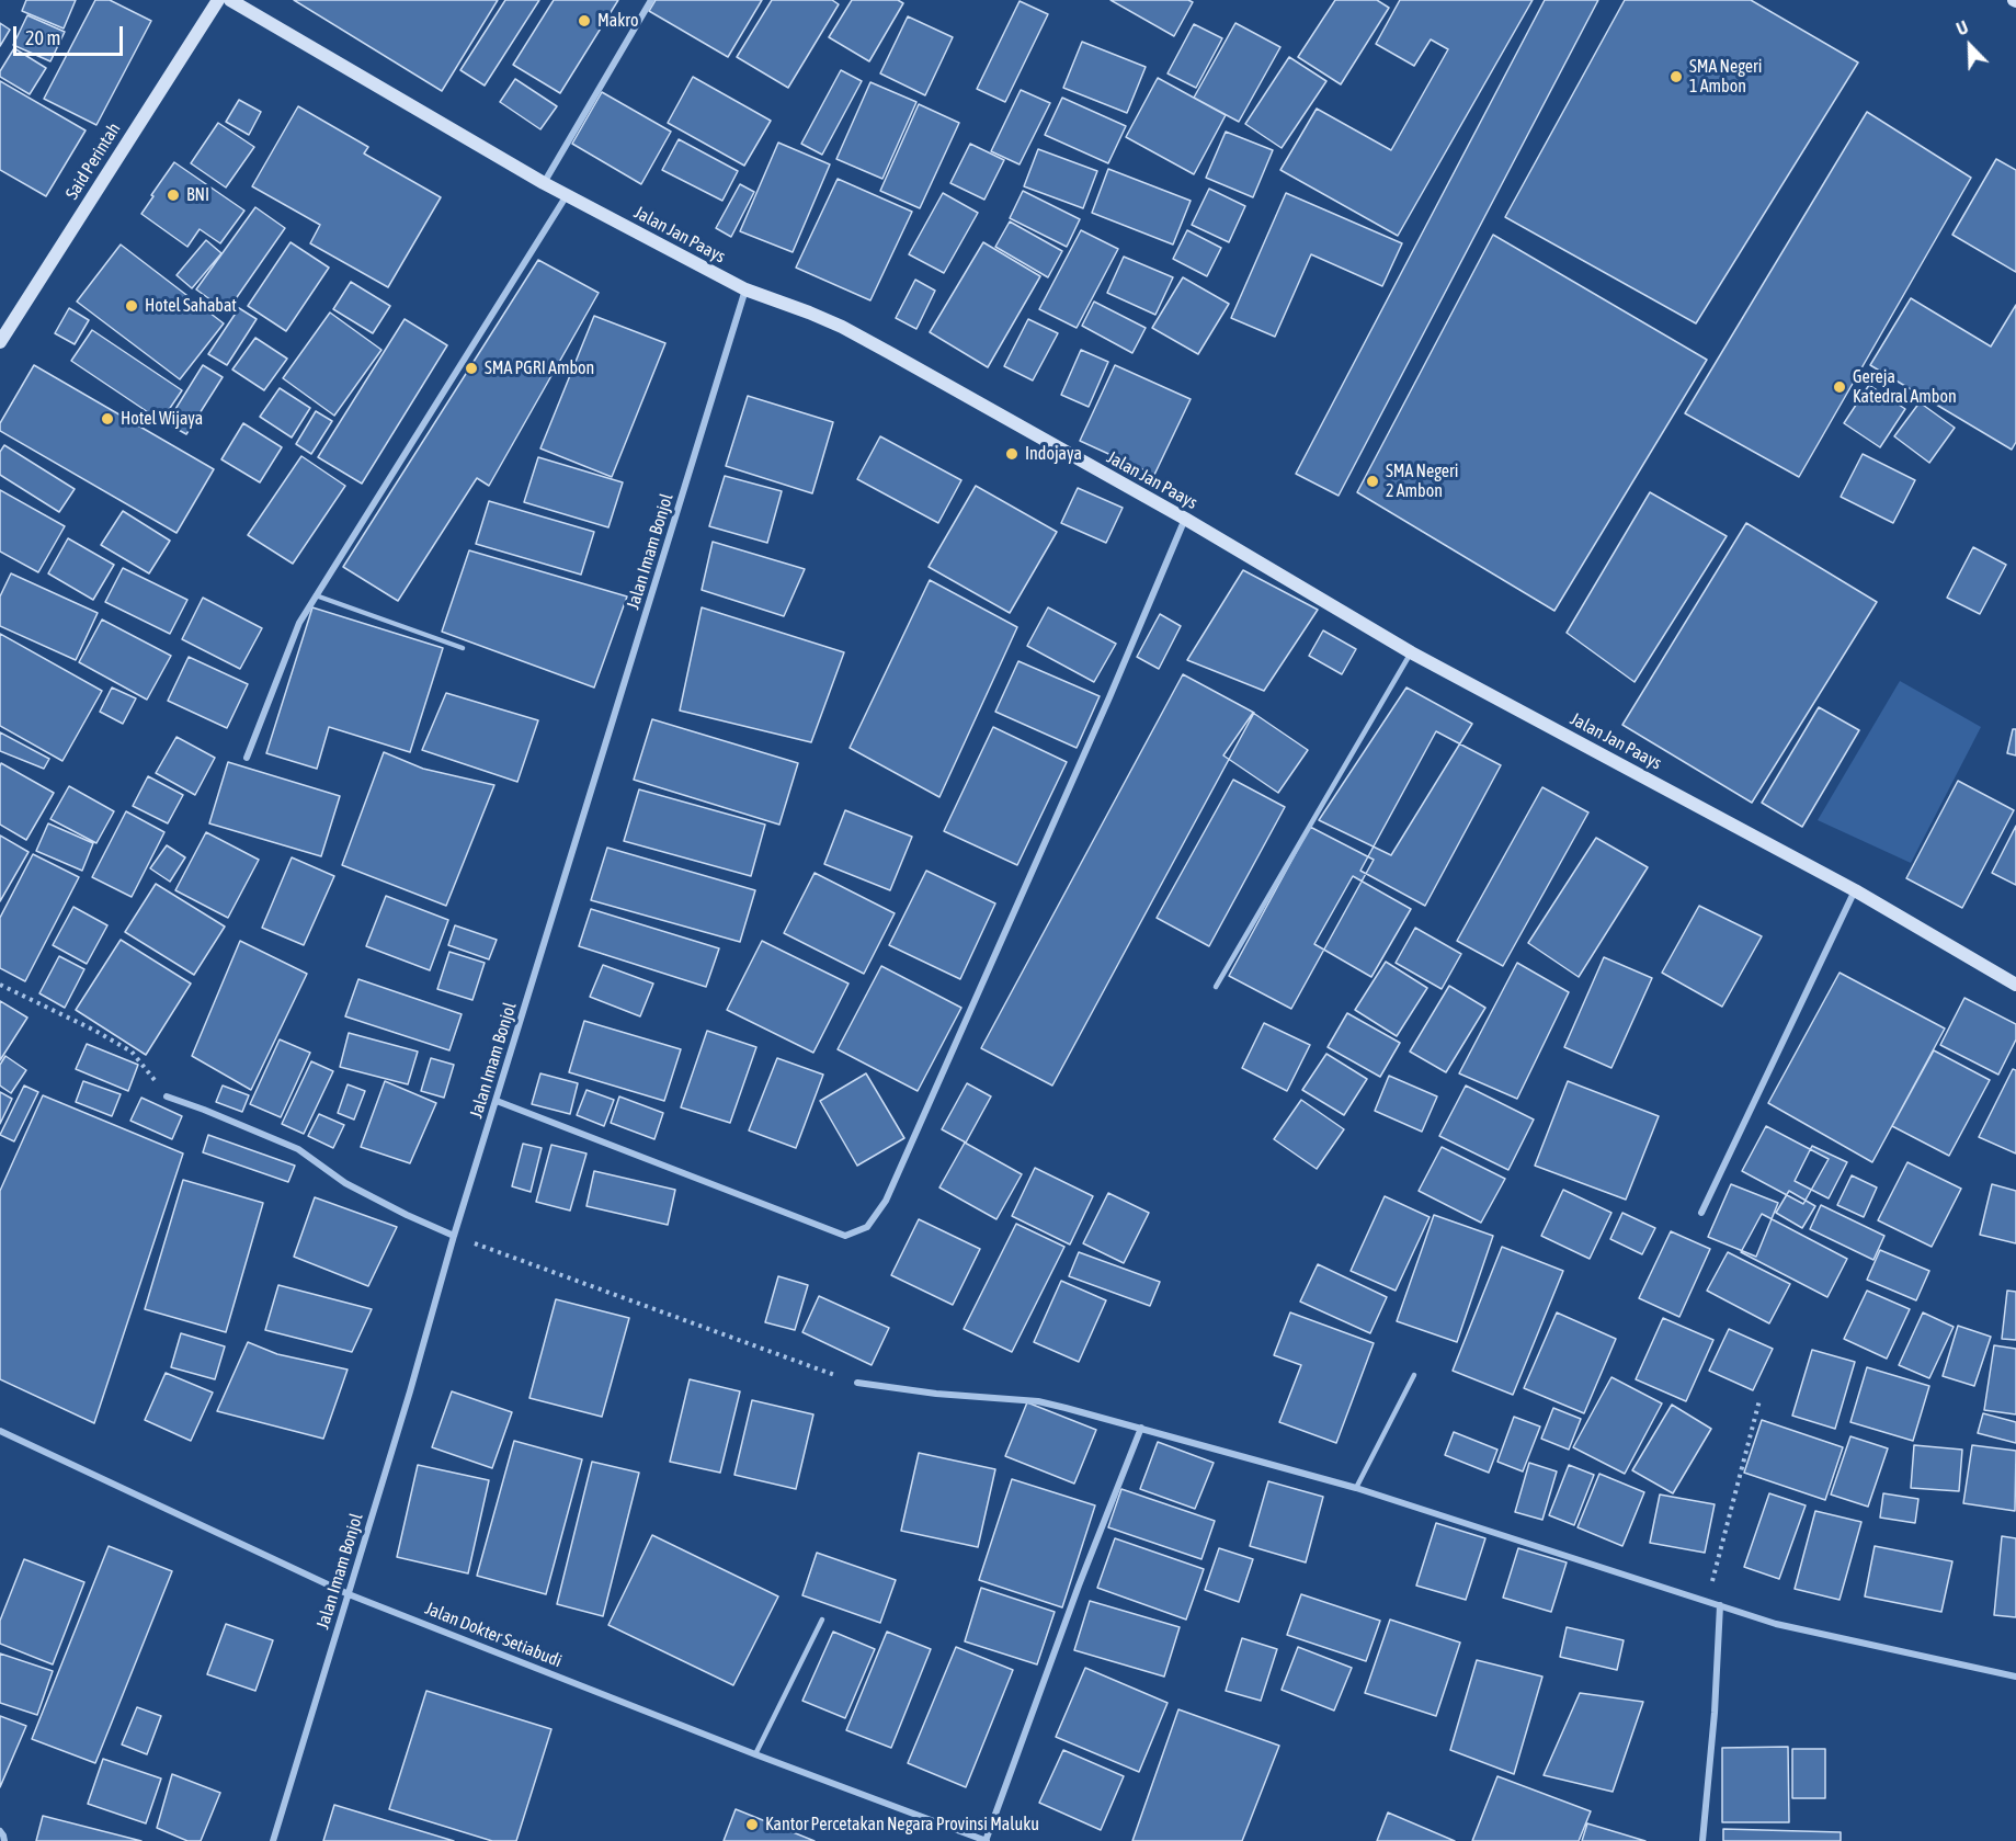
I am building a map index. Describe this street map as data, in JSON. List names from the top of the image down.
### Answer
{
  "streets": {
    "street": [
      "Said Perintah",
      "Jalan Jan Paays",
      "Jalan Imam Bonjol",
      "Jalan Dokter Setiabudi"
    ]
  },
  "crossings": [
    ["Jalan Jan Paays", "Jalan Imam Bonjol"],
    ["Jalan Imam Bonjol", "Jalan Dokter Setiabudi"]
  ],
  "places": [
    "Makro",
    "SMA Negeri 1 Ambon",
    "BNI",
    "Hotel Sahabat",
    "SMA PGRI Ambon",
    "Gereja Katedral Ambon",
    "Hotel Wijaya",
    "Indojaya",
    "SMA Negeri 2 Ambon",
    "Kantor Percetakan Negara Provinsi Maluku"
  ],
  "scale_bar": "20 m",
  "north": "top left"
}
